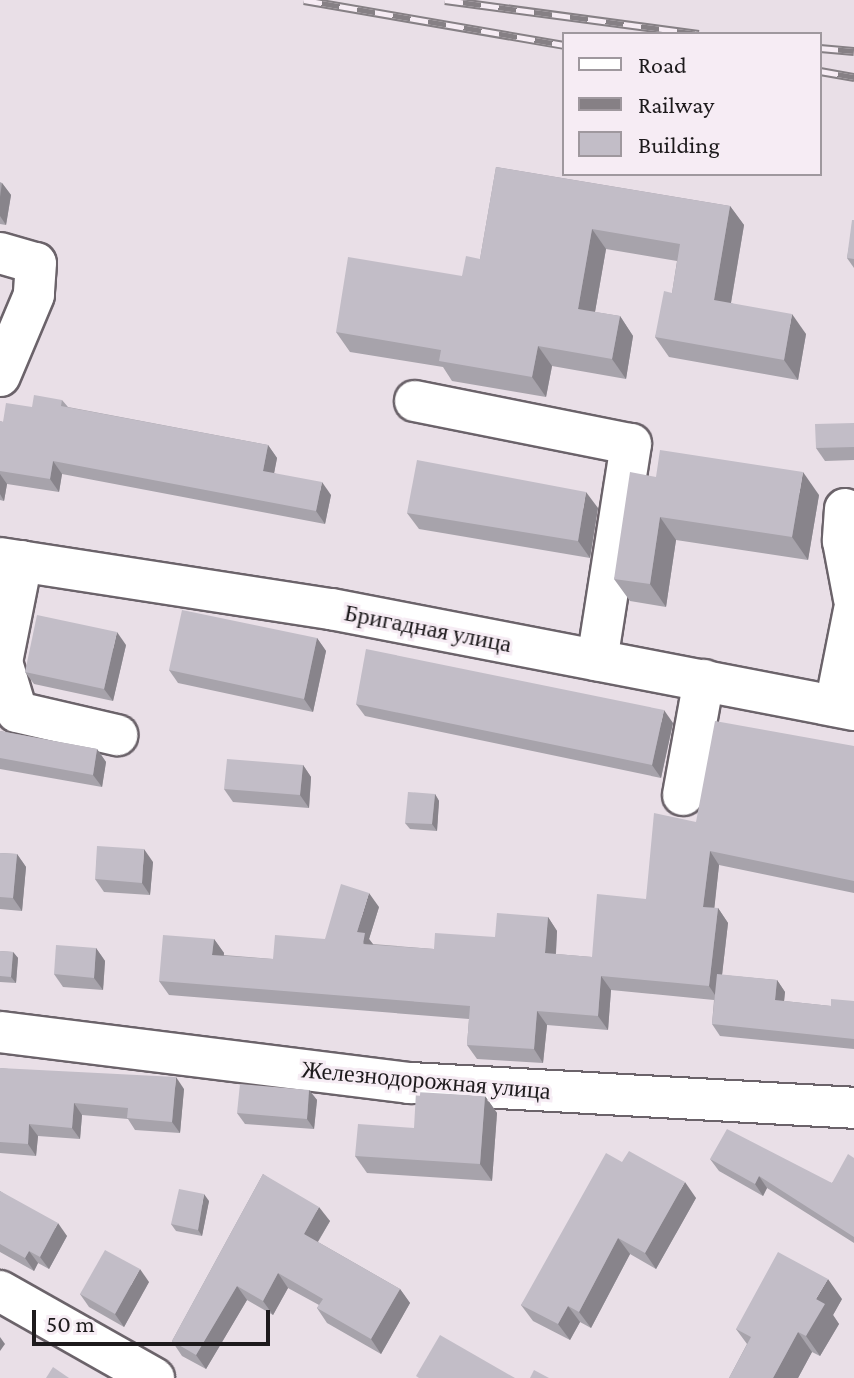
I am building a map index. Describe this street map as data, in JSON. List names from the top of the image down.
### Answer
{
  "streets": {
    "street": ["Бригадная улица", "Железнодорожная улица"]
  },
  "legend": ["Road", "Railway", "Building"],
  "scale_bar": "50 m"
}
